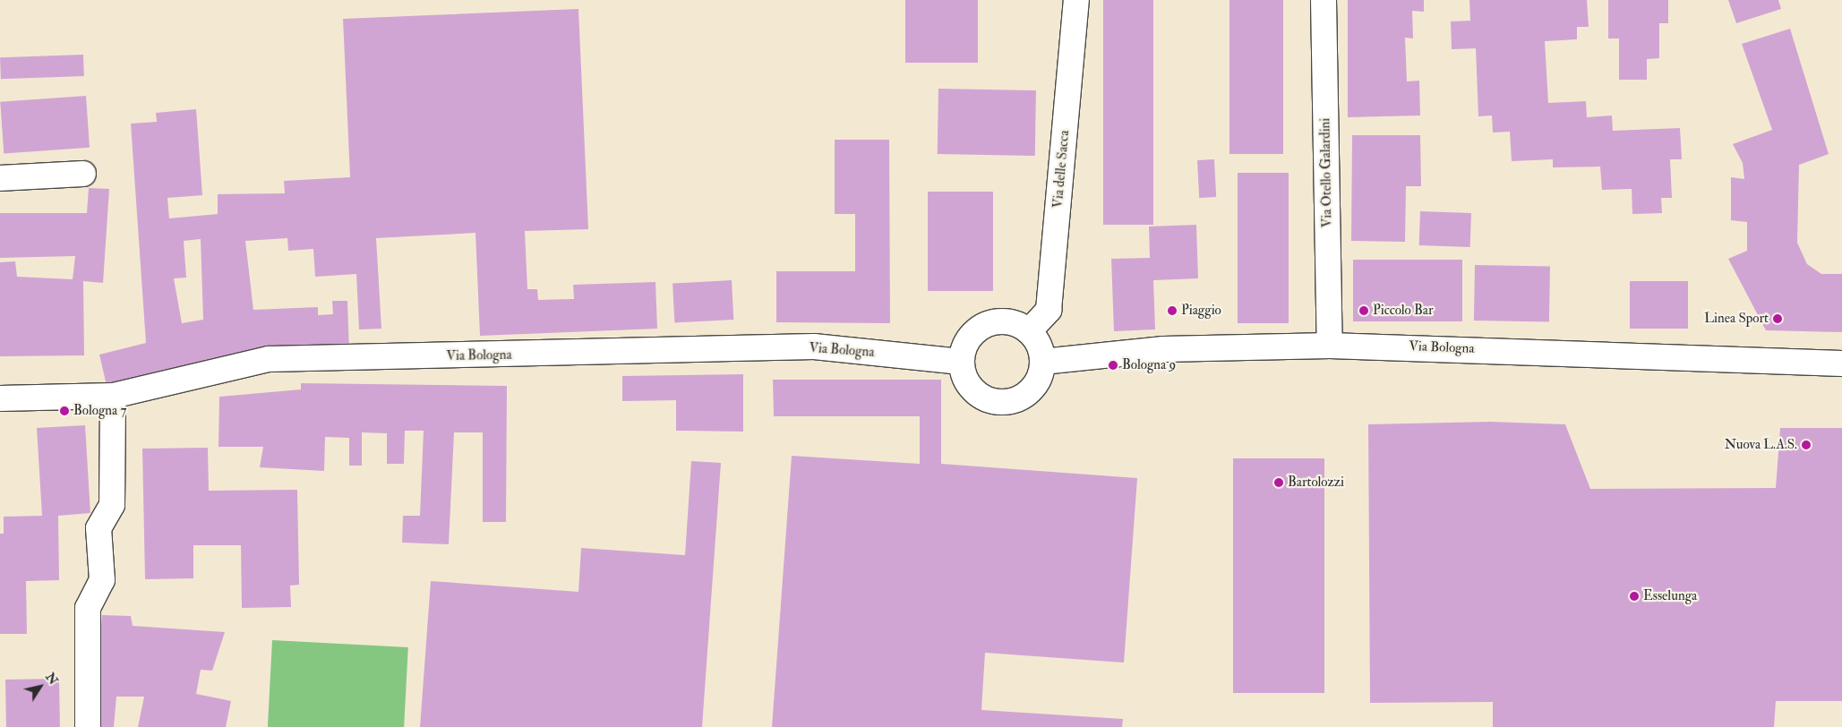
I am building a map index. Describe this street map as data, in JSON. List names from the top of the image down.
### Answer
{
  "streets": {
    "street": ["Via delle Sacca", "Via Otello Galardini", "Via Bologna"]
  },
  "crossings": [
    ["Via delle Sacca", "Via Bologna"],
    ["Via Otello Galardini", "Via Bologna"]
  ],
  "places": [
    "Piaggio",
    "Piccolo Bar",
    "Linea Sport",
    "Bologna 9",
    "Bologna 7",
    "Nuova L.A.S.",
    "Bartolozzi",
    "Esselunga"
  ],
  "north": "top right"
}
